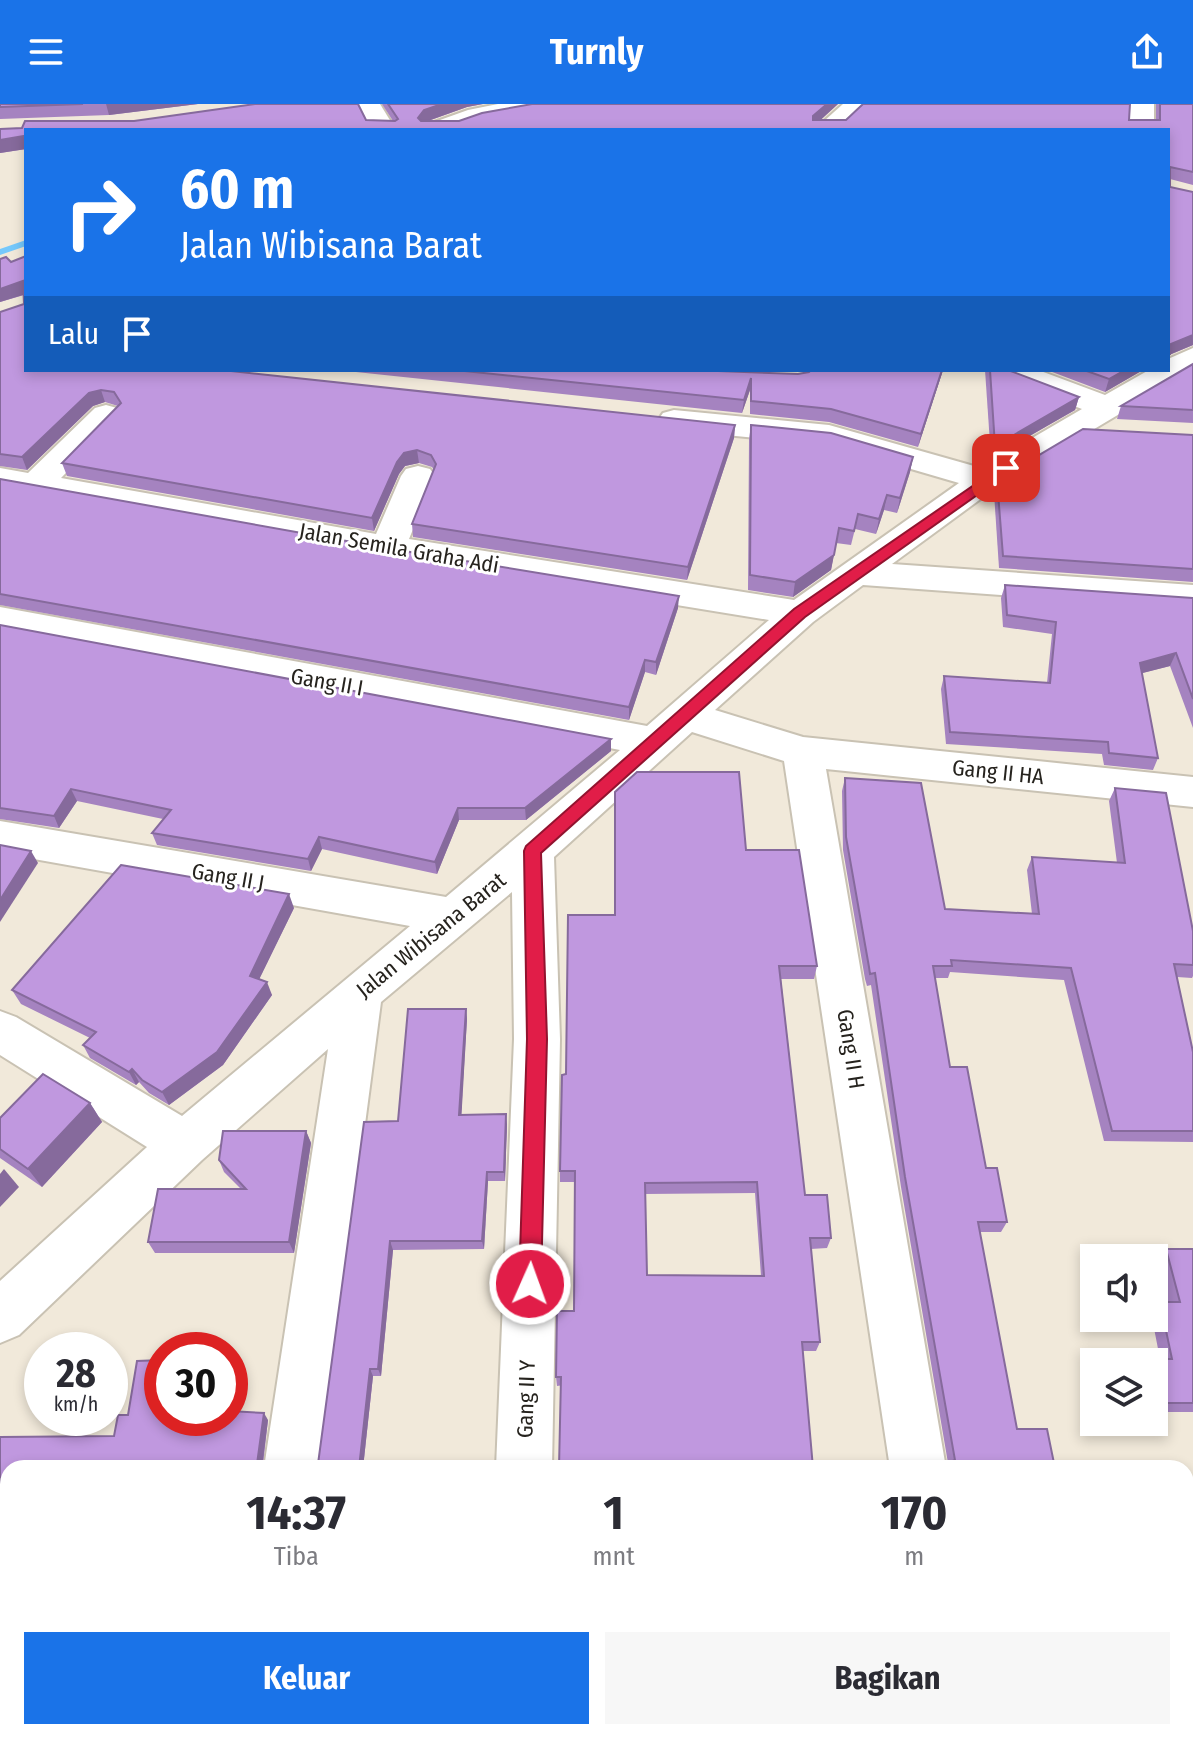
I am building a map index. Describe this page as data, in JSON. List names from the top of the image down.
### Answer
{
  "streets": {
    "street": [
      "Jalan Semila Graha Adi",
      "Gang II I",
      "Gang II HA",
      "Gang II J",
      "Jalan Wibisana Barat",
      "Gang II H",
      "Gang II Y"
    ]
  },
  "crossings": [
    ["Jalan Semila Graha Adi", "Jalan Wibisana Barat"],
    ["Gang II I", "Jalan Wibisana Barat"],
    ["Gang II HA", "Gang II H"],
    ["Gang II J", "Jalan Wibisana Barat"],
    ["Jalan Wibisana Barat", "Gang II Y"]
  ],
  "page": {
    "header": "Turnly",
    "turn": ["60 m", "Jalan Wibisana Barat"],
    "then": "Lalu",
    "speed": "28 km/h",
    "limit": "30",
    "eta": [
      "14:37",
      "Tiba",
      "1",
      "mnt",
      "170",
      "m"
    ],
    "buttons": ["Keluar", "Bagikan"]
  }
}
